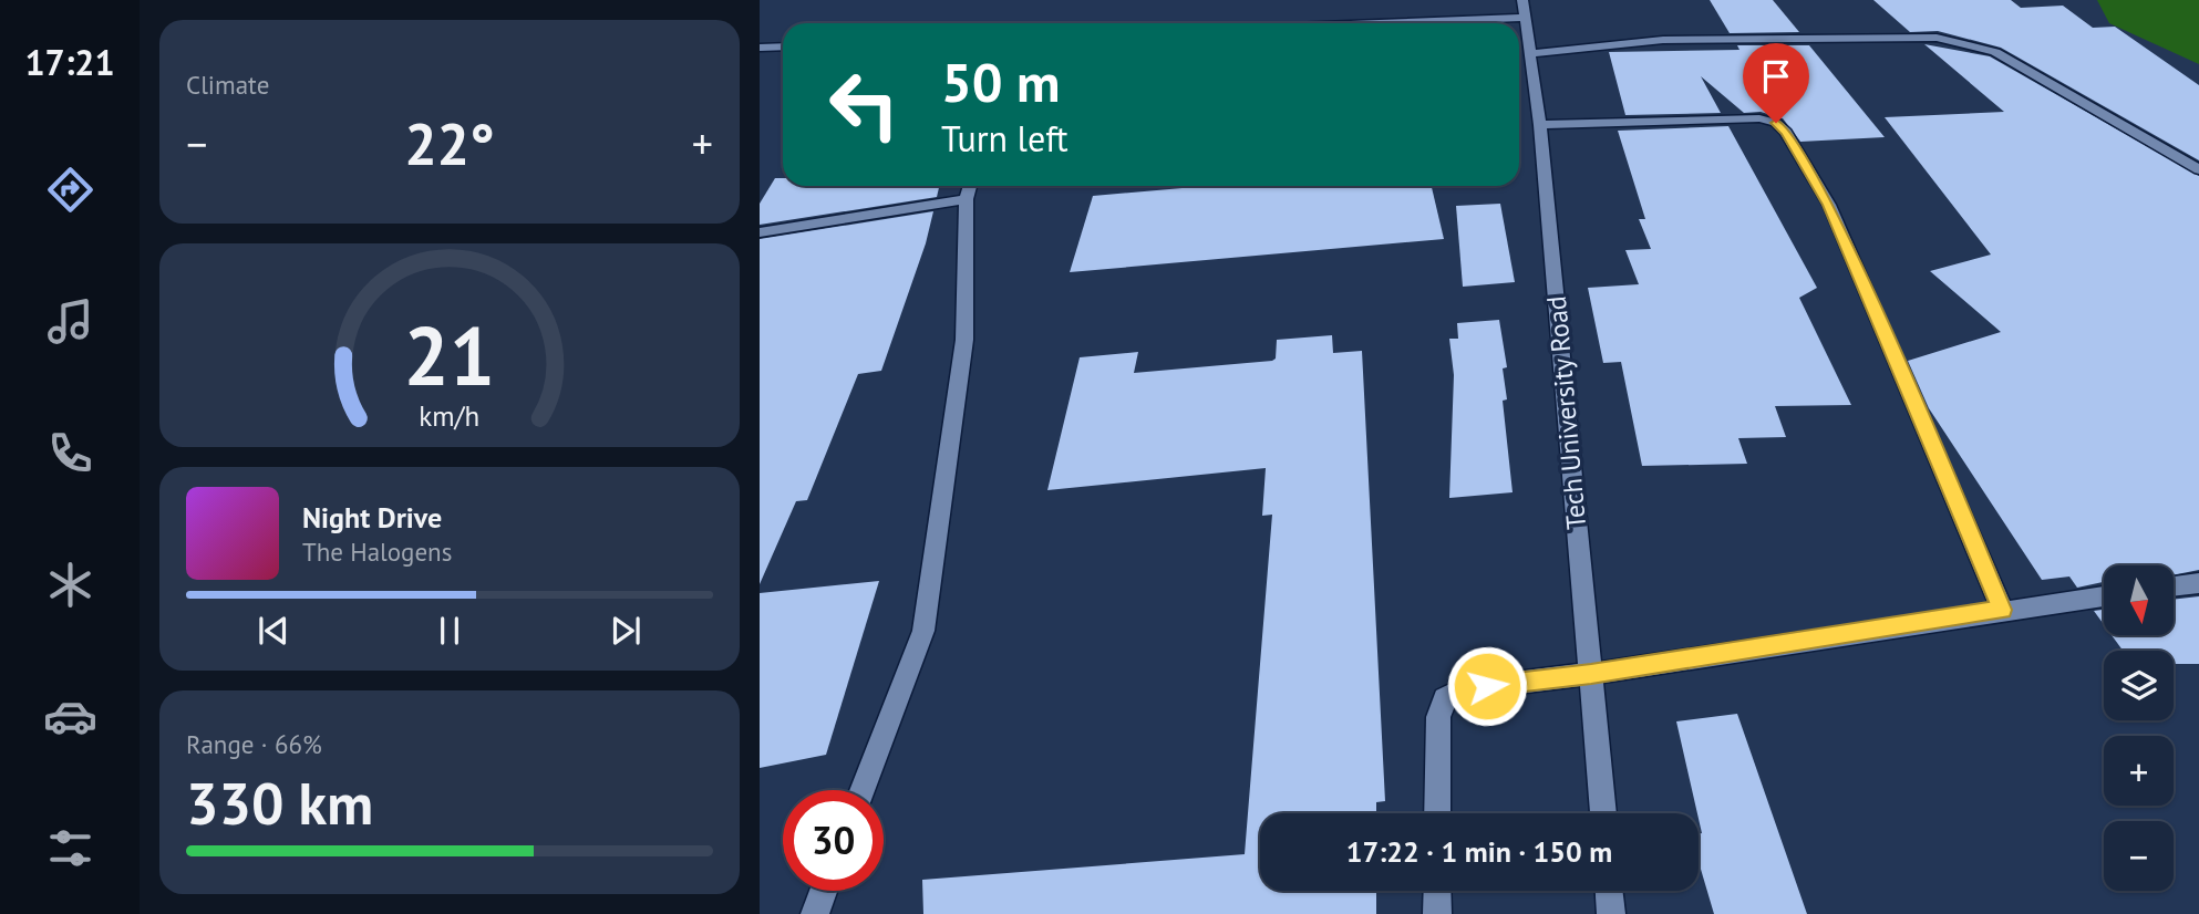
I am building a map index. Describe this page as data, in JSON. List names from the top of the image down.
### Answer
{
  "streets": {
    "street": ["Tech University Road"]
  },
  "north": "bottom",
  "page": {
    "tabs": "17:21",
    "tile": [
      "Climate",
      ["Range · 66%", "330 km"]
    ],
    "turn": ["50 m", "Turn left"],
    "heat": ["−", "22°", "+"],
    "song": ["Night Drive", "The Halogens"],
    "map_buttons": ["+", "−"],
    "limit": "30",
    "trip": "17:22 · 1 min · 150 m",
    "gauge": ["21", "km/h"]
  }
}
